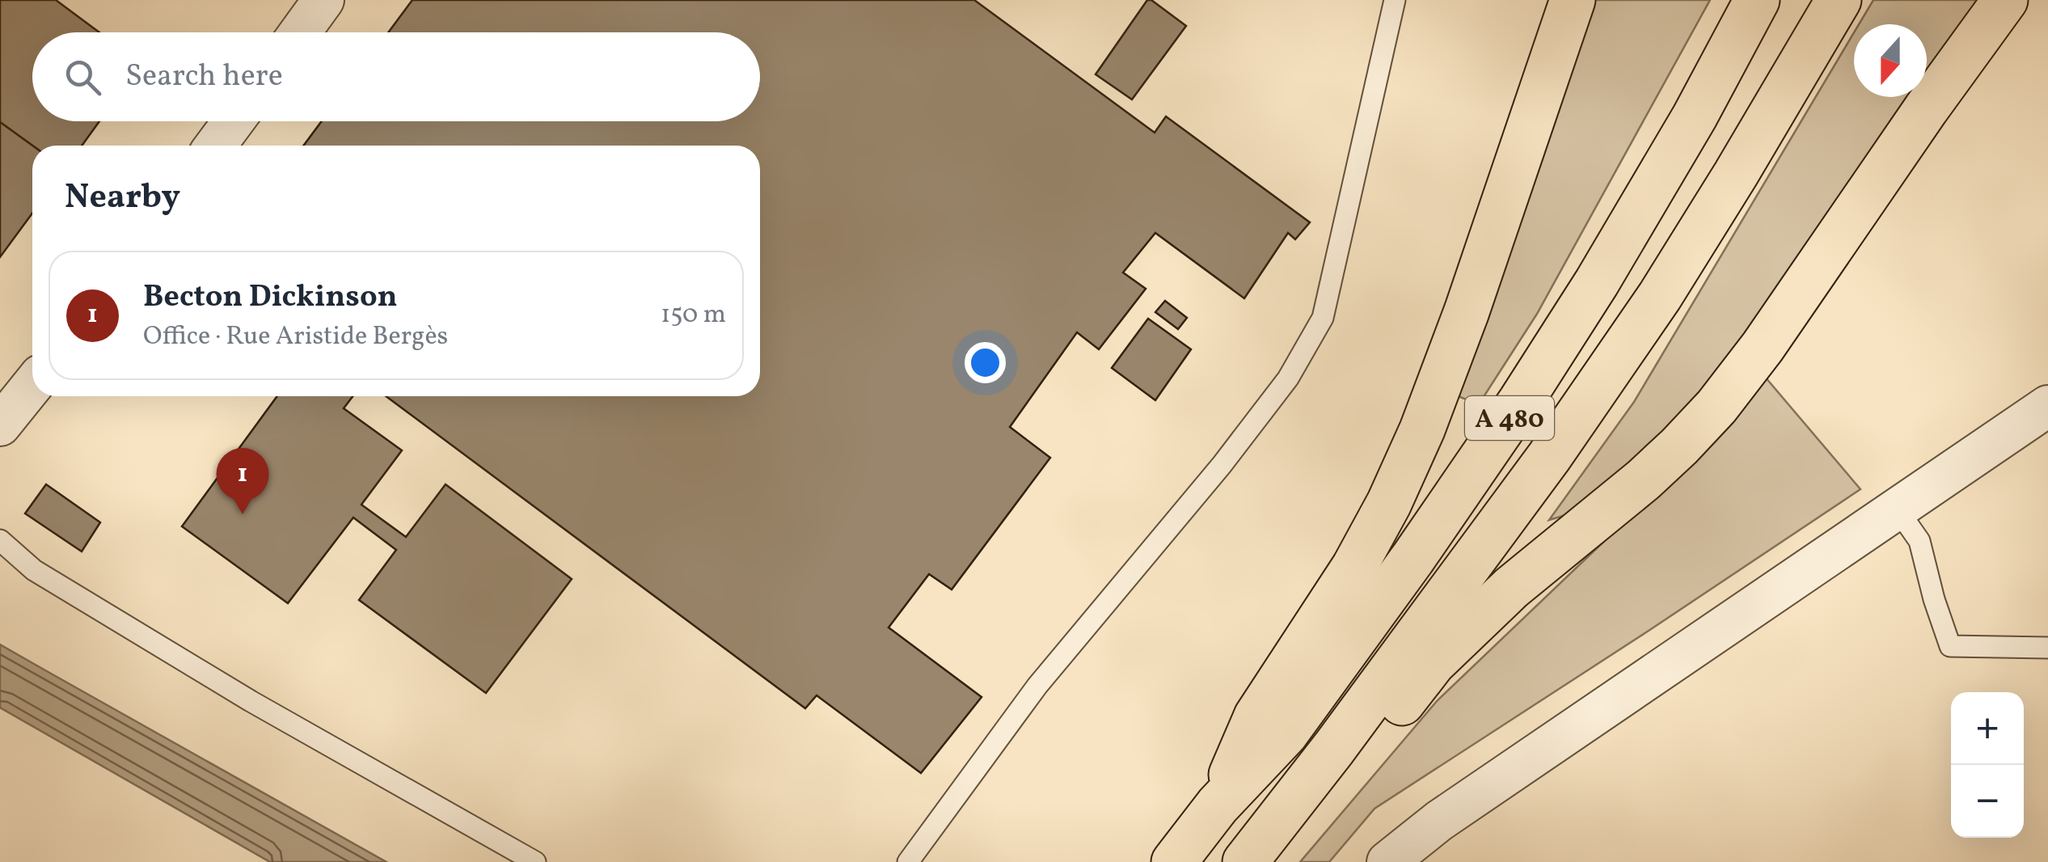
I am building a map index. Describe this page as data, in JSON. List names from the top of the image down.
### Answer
{
  "streets": {
    "highway": ["A 480"]
  },
  "north": "bottom",
  "page": {
    "search": "Search here",
    "heading": "Nearby",
    "list": [
      {
        "mark": "1",
        "name": "Becton Dickinson",
        "note": "Office · Rue Aristide Bergès",
        "value": "150 m"
      }
    ],
    "pins": "1",
    "map_buttons": ["+", "−"]
  }
}
